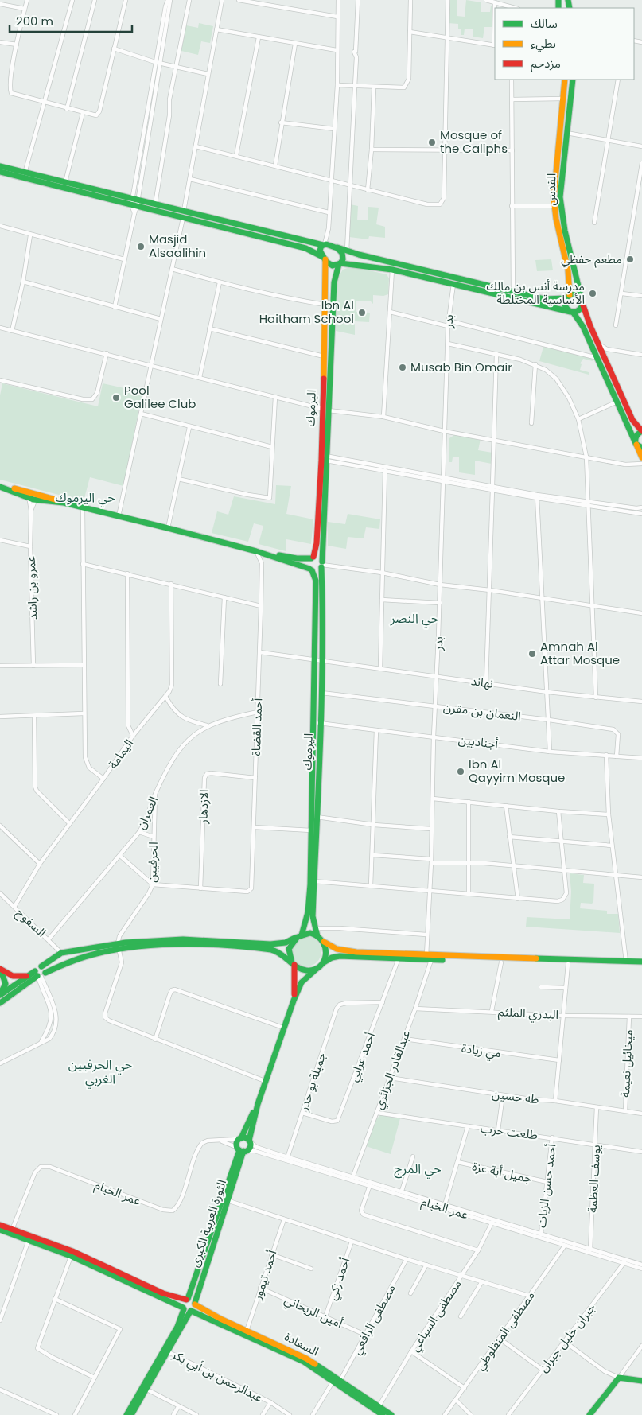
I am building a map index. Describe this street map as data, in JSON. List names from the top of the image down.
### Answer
{
  "streets": {
    "street": [
      "القدس",
      "بدر",
      "اليرموك",
      "عمرو بن راشد",
      "نهاند",
      "النعمان بن مقرن",
      "أحمد القضاة",
      "أجناديين",
      "اليمامة",
      "الازدهار",
      "العمران",
      "الحرفيين",
      "السفوح",
      "البدري الملثم",
      "مي زيادة",
      "أحمد عرابي",
      "ميخائيل نعيمة",
      "عبدالقادر الجزائري",
      "جميلة بو حدر",
      "طه حسين",
      "طلعت حرب",
      "جميل أبة عزة",
      "يوسف العظمة",
      "أحمد حسن الزيات",
      "عمر الخيام",
      "الثورة العربية الكبرى",
      "أحمد تيمور",
      "أحمد زكي",
      "أمين الريحاني",
      "مصطفى السباعي",
      "مصطفى الرافعي",
      "مصطفى المنفلوطي",
      "جبران خليل جبران",
      "السعادة",
      "عبدالرحمن بن أبي بكر"
    ]
  },
  "crossings": [
    ["بدر", "نهاند"],
    ["بدر", "النعمان بن مقرن"],
    ["بدر", "أجناديين"],
    ["اليرموك", "نهاند"],
    ["اليرموك", "النعمان بن مقرن"],
    ["اليرموك", "أجناديين"],
    ["نهاند", "أحمد القضاة"],
    ["النعمان بن مقرن", "أجناديين"],
    ["أحمد القضاة", "الازدهار"],
    ["أحمد القضاة", "العمران"],
    ["اليمامة", "السفوح"],
    ["العمران", "الحرفيين"],
    ["العمران", "السفوح"],
    ["البدري الملثم", "ميخائيل نعيمة"],
    ["البدري الملثم", "عبدالقادر الجزائري"],
    ["مي زيادة", "عبدالقادر الجزائري"],
    ["أحمد عرابي", "جميلة بو حدر"],
    ["ميخائيل نعيمة", "طه حسين"],
    ["عبدالقادر الجزائري", "طه حسين"],
    ["عبدالقادر الجزائري", "طلعت حرب"],
    ["عبدالقادر الجزائري", "عمر الخيام"],
    ["جميلة بو حدر", "عمر الخيام"],
    ["طه حسين", "يوسف العظمة"],
    ["طلعت حرب", "يوسف العظمة"],
    ["طلعت حرب", "أحمد حسن الزيات"],
    ["جميل أبة عزة", "أحمد حسن الزيات"],
    ["يوسف العظمة", "عمر الخيام"],
    ["أحمد حسن الزيات", "عمر الخيام"],
    ["عمر الخيام", "الثورة العربية الكبرى"],
    ["عمر الخيام", "مصطفى السباعي"],
    ["عمر الخيام", "مصطفى المنفلوطي"],
    ["عمر الخيام", "جبران خليل جبران"],
    ["الثورة العربية الكبرى", "السعادة"],
    ["أحمد تيمور", "أمين الريحاني"],
    ["أحمد تيمور", "السعادة"],
    ["أحمد زكي", "أمين الريحاني"],
    ["أمين الريحاني", "مصطفى الرافعي"],
    ["مصطفى السباعي", "السعادة"],
    ["مصطفى الرافعي", "السعادة"]
  ],
  "districts": [
    "حي اليرموك",
    "حي النصر",
    "حي الحرفيين الغربي",
    "حي المرج"
  ],
  "places": [
    "Mosque of the Caliphs",
    "Masjid Alsaalihin",
    "مطعم حفظي",
    "مدرسة أنس بن مالك الأساسية المختلطة",
    "Ibn Al Haitham School",
    "Musab Bin Omair",
    "Pool Galilee Club",
    "Amnah Al Attar Mosque",
    "Ibn Al Qayyim Mosque"
  ],
  "legend": ["سالك", "بطيء", "مزدحم"],
  "scale_bar": "200 m"
}
